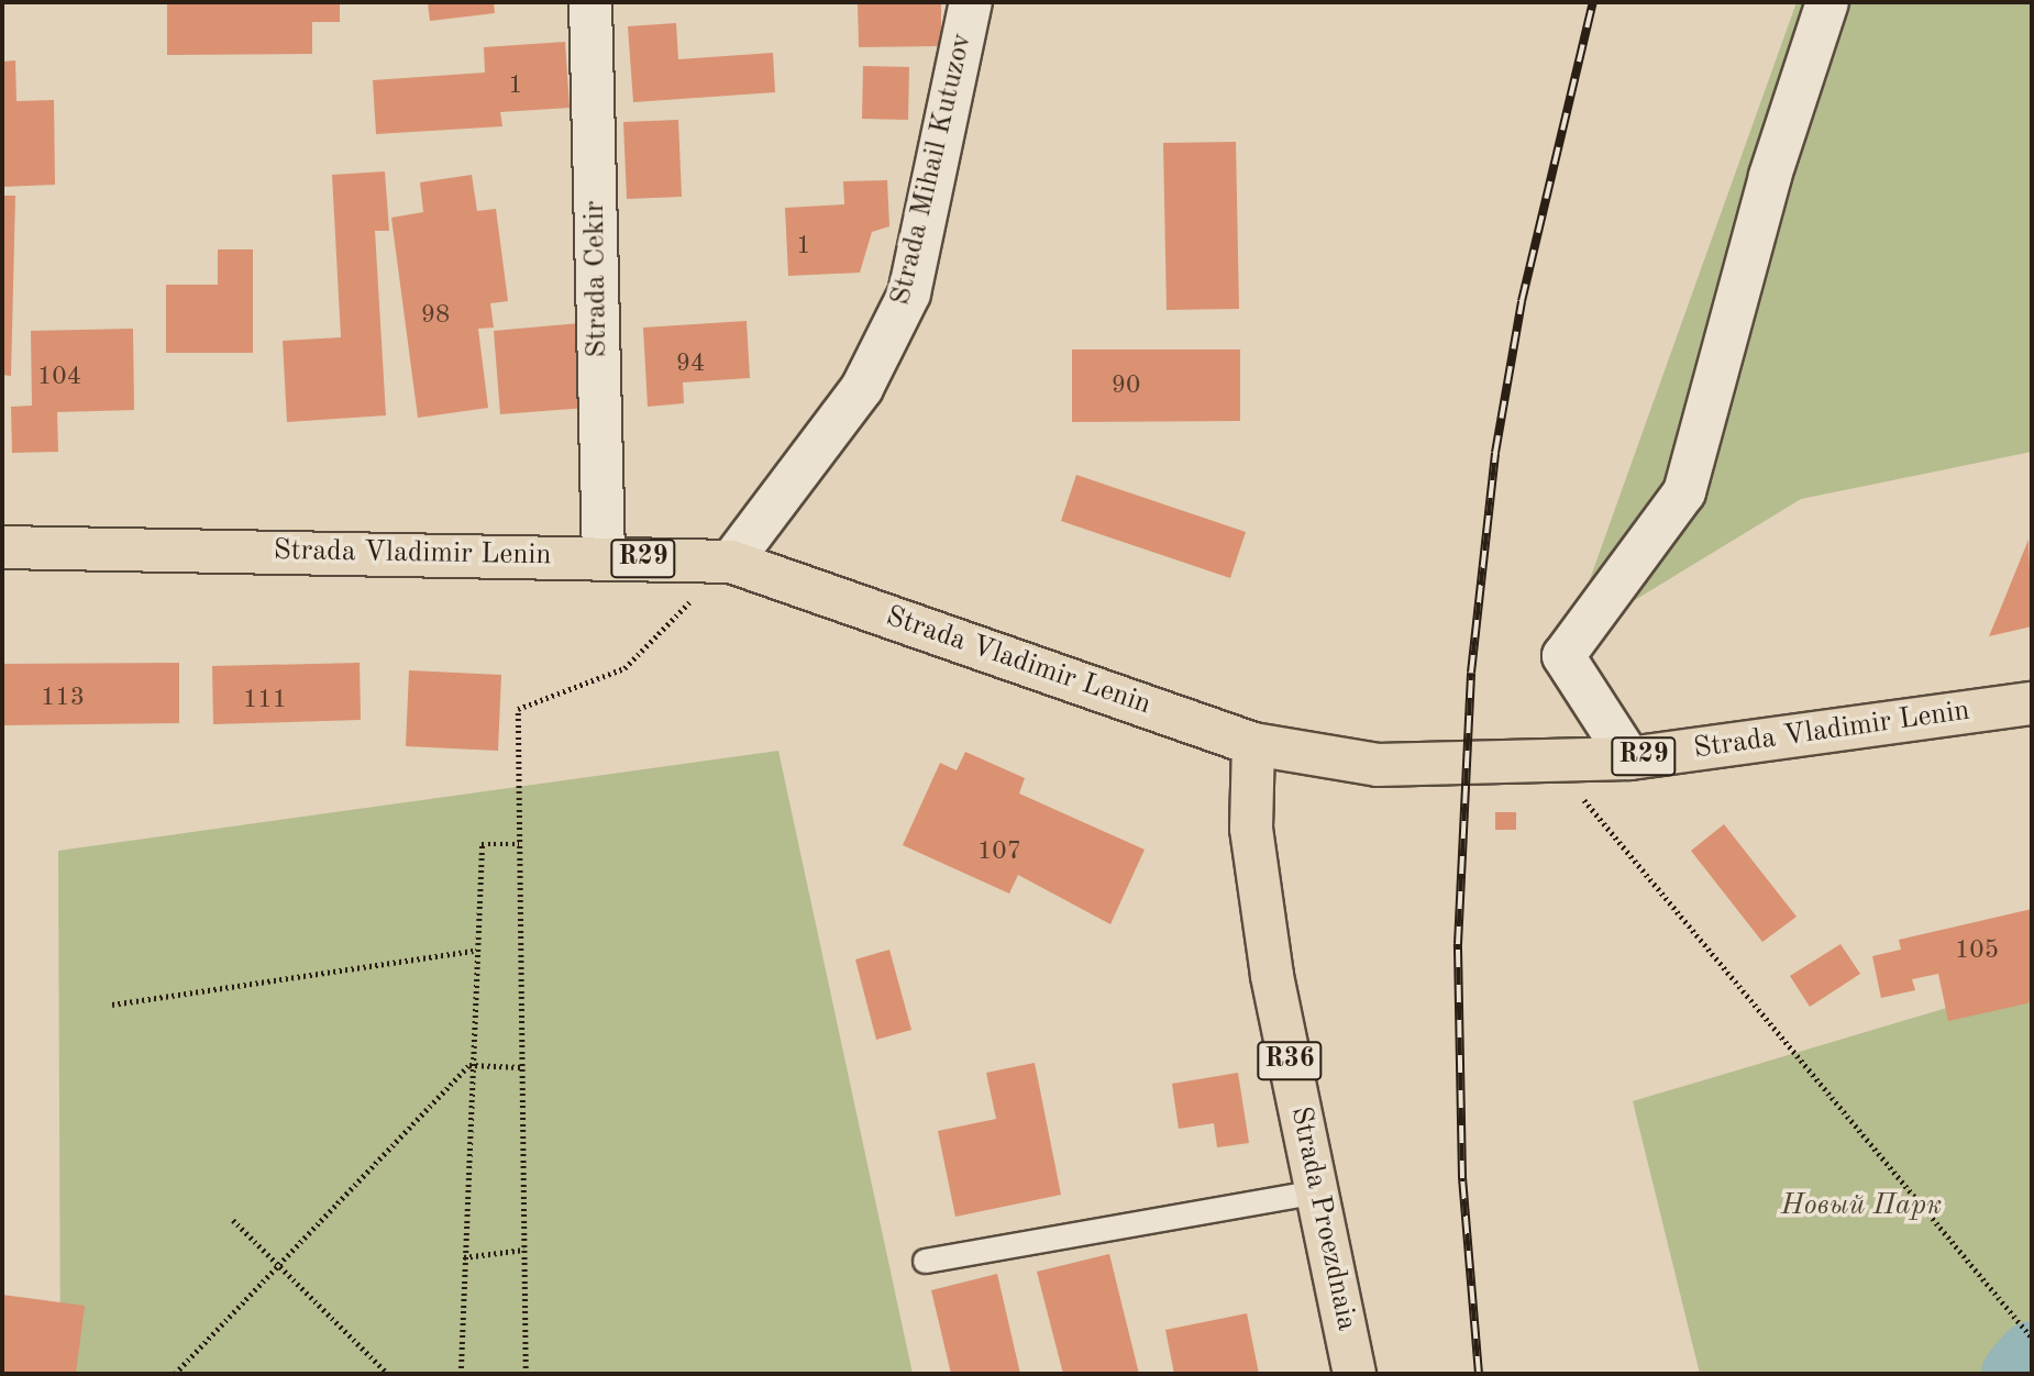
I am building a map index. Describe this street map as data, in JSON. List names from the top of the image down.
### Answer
{
  "streets": {
    "main road": [
      "Strada Vladimir Lenin",
      "R29",
      "R36",
      "Strada Proezdnaia"
    ],
    "street": ["Strada Mihail Kutuzov", "Strada Cekir"]
  },
  "crossings": [
    ["Strada Mihail Kutuzov", "Strada Vladimir Lenin"],
    ["Strada Cekir", "Strada Vladimir Lenin"],
    ["Strada Vladimir Lenin", "Strada Proezdnaia"]
  ],
  "parks": ["Новый Парк"],
  "house_numbers": [
    "1",
    "1",
    "98",
    "94",
    "104",
    "90",
    "113",
    "111",
    "107",
    "105"
  ]
}
